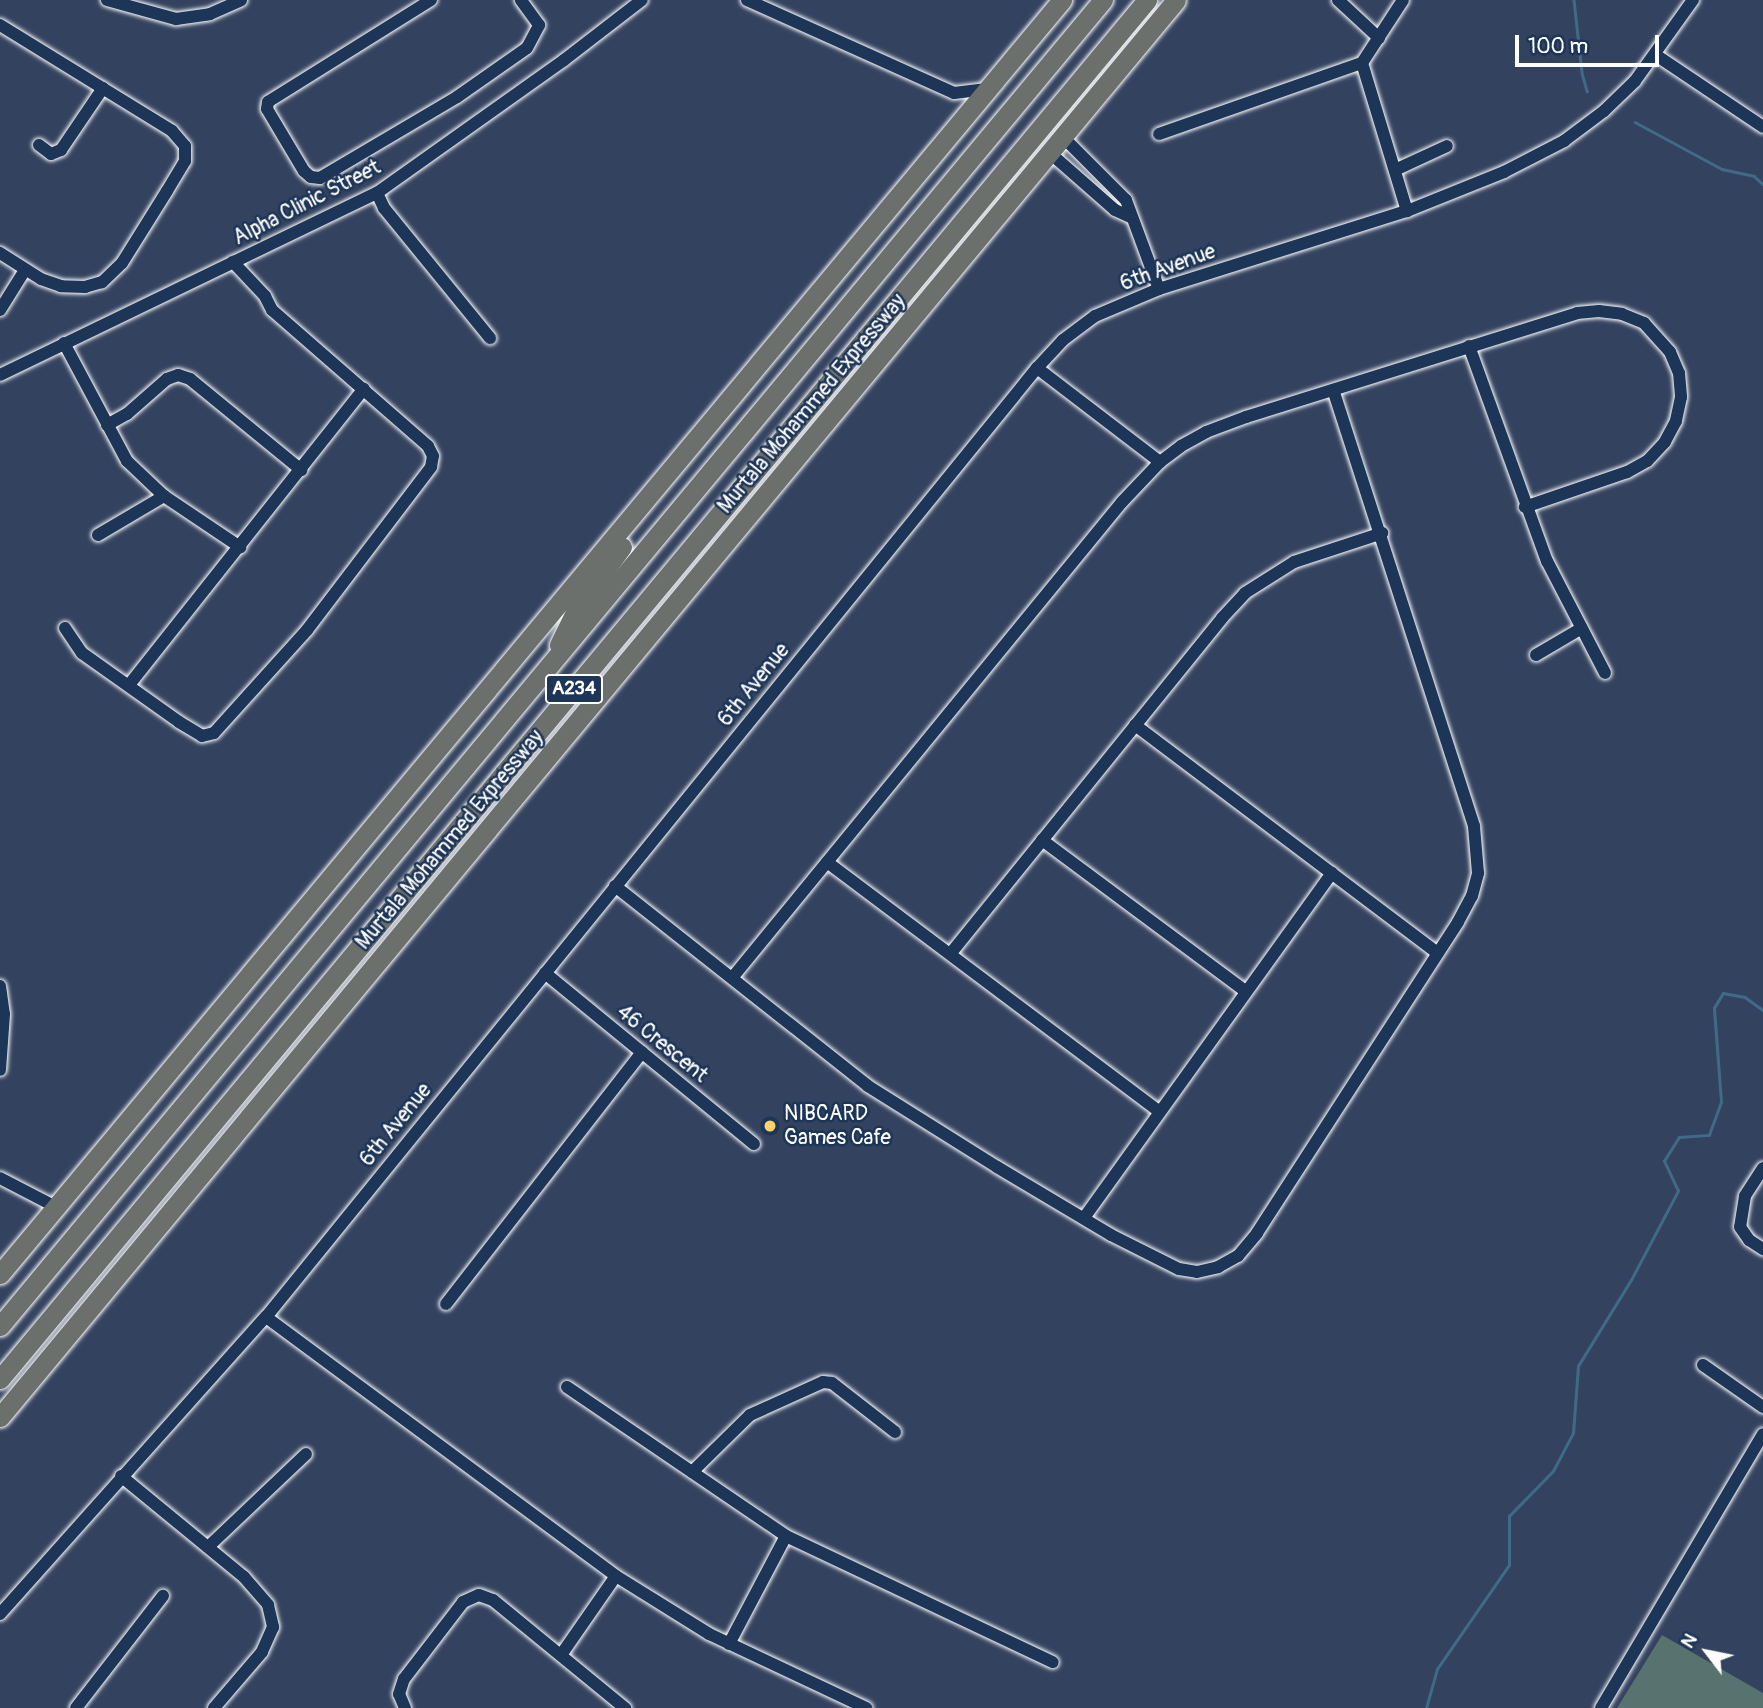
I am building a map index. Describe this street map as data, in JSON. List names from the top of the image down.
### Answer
{
  "streets": {
    "highway": ["Murtala Mohammed Expressway", "A234"],
    "street": ["Alpha Clinic Street", "6th Avenue", "46 Crescent"]
  },
  "crossings": [
    ["6th Avenue", "46 Crescent"]
  ],
  "places": ["NIBCARD Games Cafe"],
  "scale_bar": "100 m",
  "north": "top left"
}
